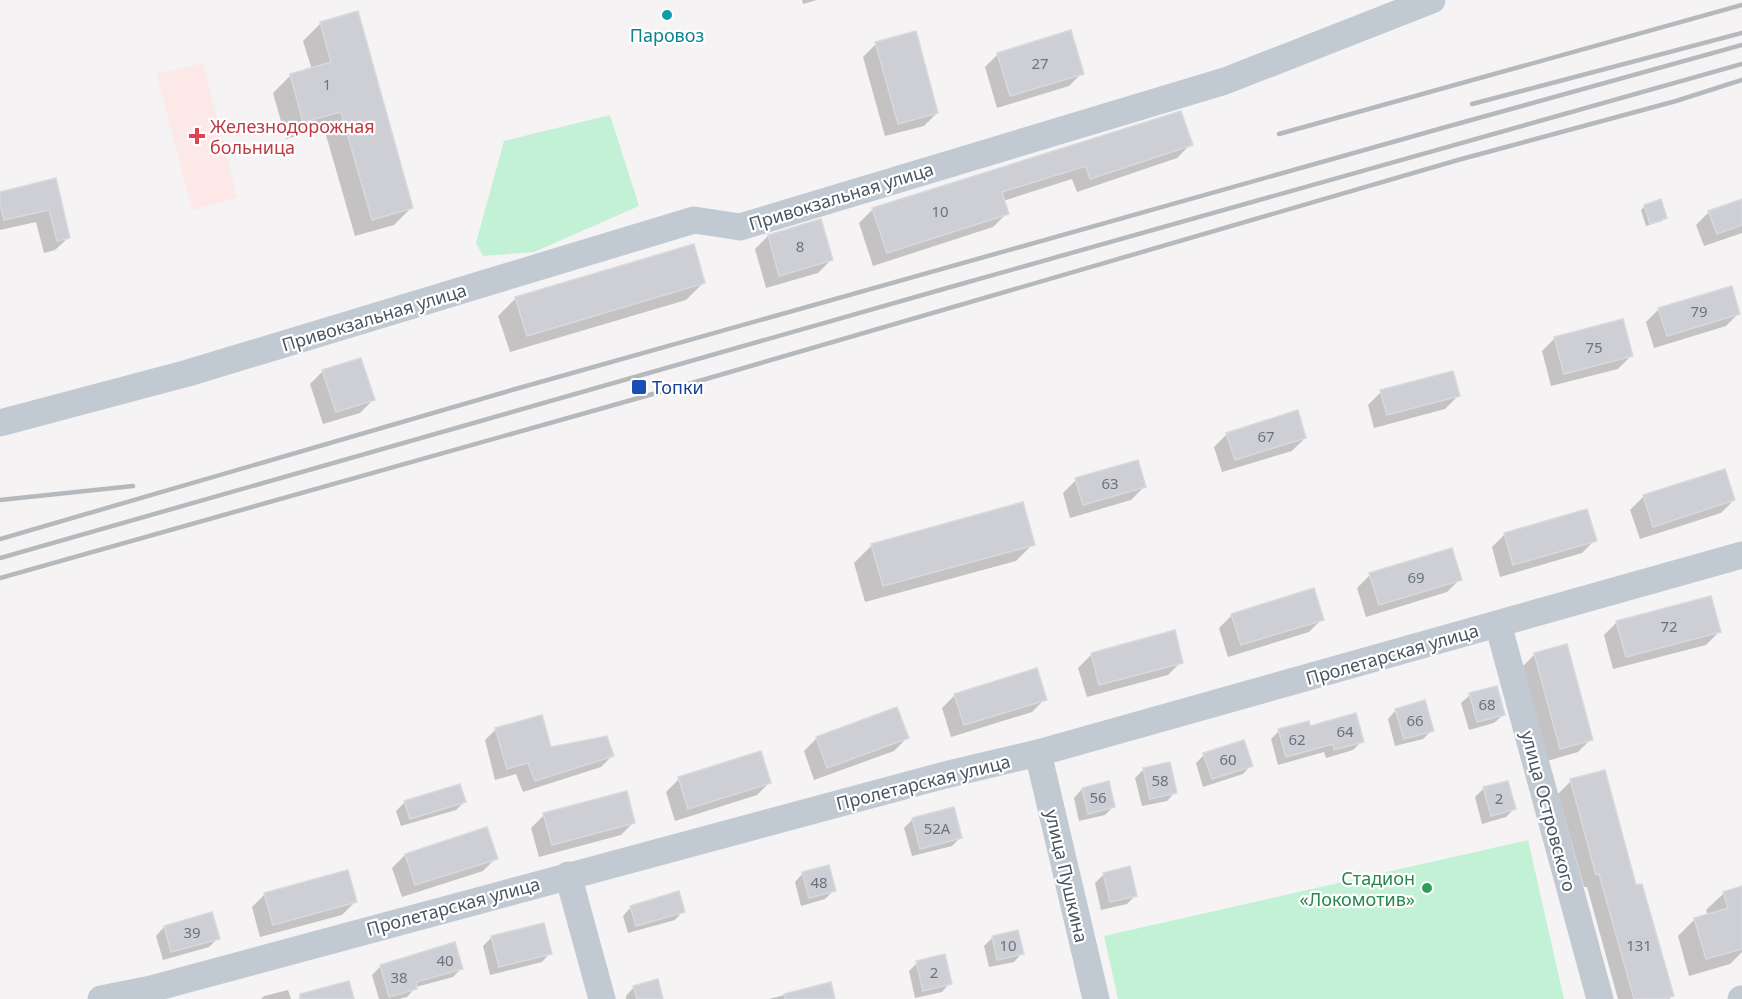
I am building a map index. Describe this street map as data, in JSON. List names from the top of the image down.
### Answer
{
  "streets": {
    "street": [
      "Привокзальная улица",
      "Пролетарская улица",
      "улица Островского",
      "улица Пушкина"
    ]
  },
  "crossings": [
    ["Пролетарская улица", "улица Островского"],
    ["Пролетарская улица", "улица Пушкина"]
  ],
  "places": {
    "other": ["Паровоз", "Стадион «Локомотив»"],
    "health": ["Железнодорожная больница"],
    "transit": ["Топки"]
  },
  "house_numbers": [
    "27",
    "1",
    "10",
    "8",
    "79",
    "75",
    "67",
    "63",
    "69",
    "72",
    "68",
    "66",
    "64",
    "62",
    "60",
    "58",
    "56",
    "2",
    "52А",
    "48",
    "39",
    "10",
    "131",
    "40",
    "2",
    "38"
  ]
}
